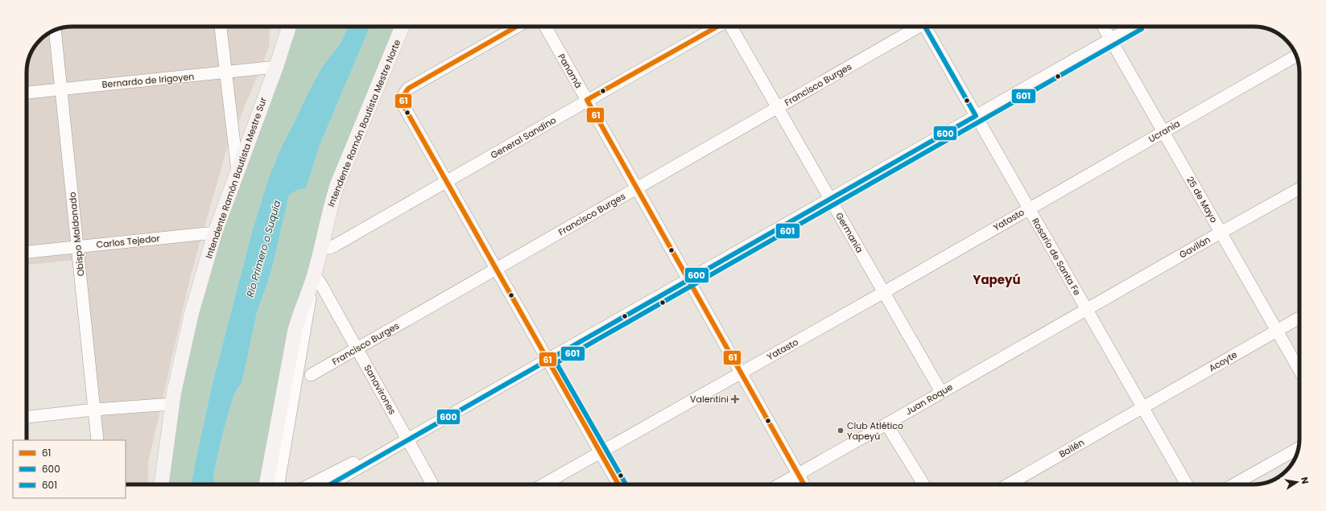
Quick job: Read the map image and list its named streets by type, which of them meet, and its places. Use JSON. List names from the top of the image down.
{
  "streets": {
    "main road": ["Intendente Ramón Bautista Mestre Norte", "Intendente Ramón Bautista Mestre Sur"],
    "street": [
      "Panamá",
      "Bernardo de Irigoyen",
      "Francisco Burges",
      "Ucrania",
      "General Sandino",
      "25 de Mayo",
      "Yatasto",
      "Germania",
      "Obispo Maldonado",
      "Carlos Tejedor",
      "Gavilán",
      "Rosario de Santa Fe",
      "Acoyte",
      "Sanavirones",
      "Juan Roque",
      "Bailén"
    ]
  },
  "crossings": [
    ["Panamá", "Francisco Burges"],
    ["Panamá", "General Sandino"],
    ["Panamá", "Yatasto"],
    ["Panamá", "Juan Roque"],
    ["Bernardo de Irigoyen", "Intendente Ramón Bautista Mestre Sur"],
    ["Bernardo de Irigoyen", "Obispo Maldonado"],
    ["Francisco Burges", "Germania"],
    ["Francisco Burges", "Sanavirones"],
    ["Intendente Ramón Bautista Mestre Norte", "General Sandino"],
    ["Intendente Ramón Bautista Mestre Norte", "Sanavirones"],
    ["Ucrania", "25 de Mayo"],
    ["Ucrania", "Yatasto"],
    ["Ucrania", "Rosario de Santa Fe"],
    ["Intendente Ramón Bautista Mestre Sur", "Carlos Tejedor"],
    ["25 de Mayo", "Gavilán"],
    ["25 de Mayo", "Acoyte"],
    ["Yatasto", "Germania"],
    ["Yatasto", "Rosario de Santa Fe"],
    ["Germania", "Juan Roque"],
    ["Obispo Maldonado", "Carlos Tejedor"],
    ["Gavilán", "Rosario de Santa Fe"],
    ["Gavilán", "Juan Roque"],
    ["Rosario de Santa Fe", "Acoyte"],
    ["Rosario de Santa Fe", "Juan Roque"],
    ["Rosario de Santa Fe", "Bailén"],
    ["Acoyte", "Bailén"]
  ],
  "districts": ["Yapeyú"],
  "water": ["Río Primero o Suquía"],
  "places": {
    "health": ["Valentini"],
    "other": ["Club Atlético Yapeyú"]
  },
  "lines": ["transit line 61", "transit line 600", "transit line 601"],
  "legend": ["61", "600", "601"],
  "north": "right"
}
